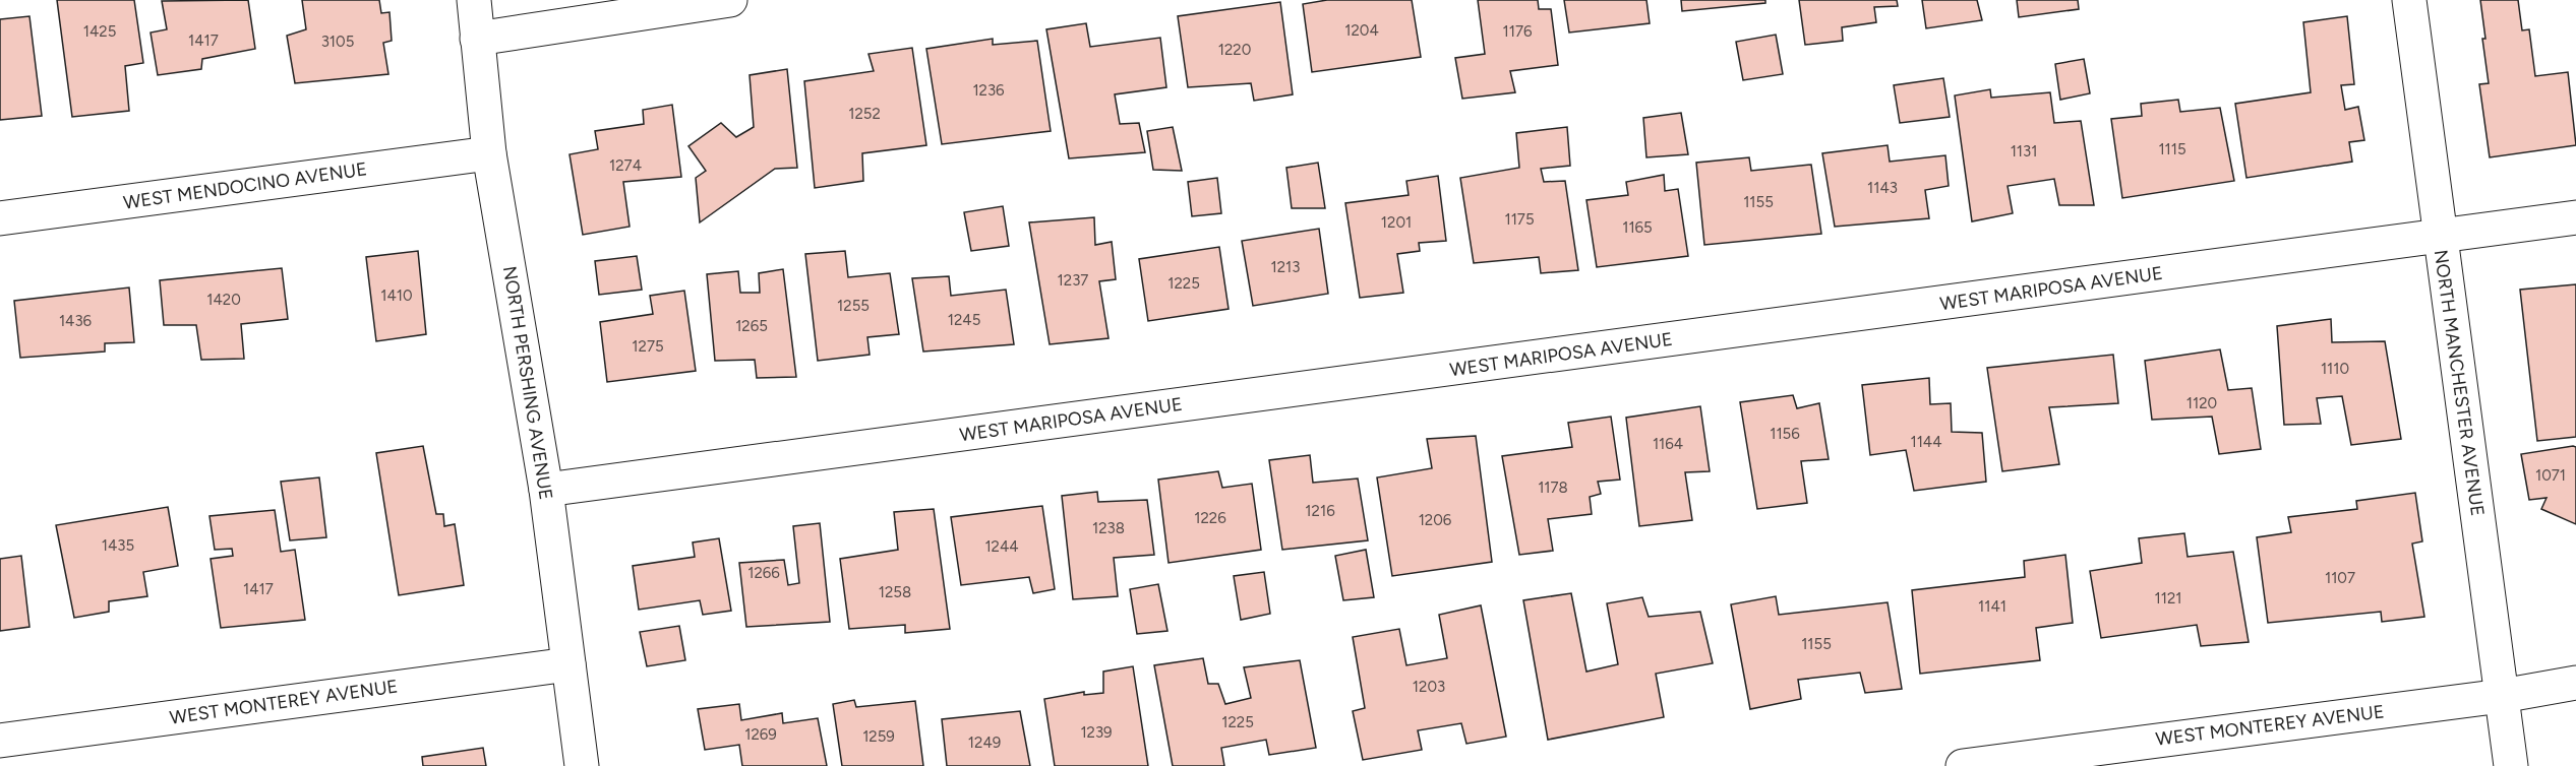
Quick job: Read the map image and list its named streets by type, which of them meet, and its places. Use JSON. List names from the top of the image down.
{
  "streets": {
    "street": [
      "WEST MENDOCINO AVENUE",
      "WEST MARIPOSA AVENUE",
      "NORTH PERSHING AVENUE",
      "NORTH MANCHESTER AVENUE",
      "WEST MONTEREY AVENUE"
    ]
  },
  "crossings": [
    ["WEST MENDOCINO AVENUE", "NORTH PERSHING AVENUE"],
    ["WEST MARIPOSA AVENUE", "NORTH PERSHING AVENUE"],
    ["WEST MARIPOSA AVENUE", "NORTH MANCHESTER AVENUE"],
    ["NORTH PERSHING AVENUE", "WEST MONTEREY AVENUE"],
    ["NORTH MANCHESTER AVENUE", "WEST MONTEREY AVENUE"]
  ],
  "house_numbers": [
    "1204",
    "1425",
    "1176",
    "1417",
    "3105",
    "1220",
    "1236",
    "1252",
    "1115",
    "1131",
    "1274",
    "1143",
    "1155",
    "1175",
    "1201",
    "1165",
    "1213",
    "1237",
    "1225",
    "1410",
    "1420",
    "1255",
    "1245",
    "1436",
    "1265",
    "1275",
    "1110",
    "1120",
    "1156",
    "1144",
    "1164",
    "1071",
    "1178",
    "1216",
    "1226",
    "1206",
    "1238",
    "1435",
    "1244",
    "1266",
    "1107",
    "1417",
    "1258",
    "1121",
    "1141",
    "1155",
    "1203",
    "1225",
    "1239",
    "1269",
    "1259",
    "1249"
  ]
}
